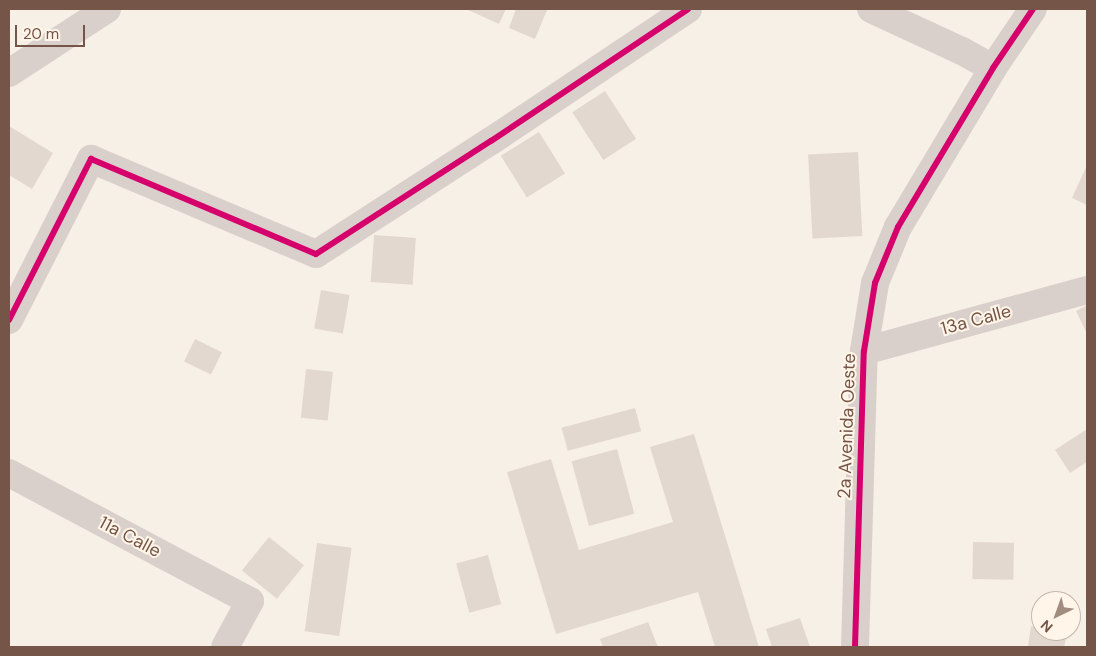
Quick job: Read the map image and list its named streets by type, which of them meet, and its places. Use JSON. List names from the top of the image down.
{
  "streets": {
    "street": ["13a Calle", "2a Avenida Oeste", "11a Calle"]
  },
  "crossings": [
    ["13a Calle", "2a Avenida Oeste"]
  ],
  "scale_bar": "20 m",
  "north": "bottom left"
}
